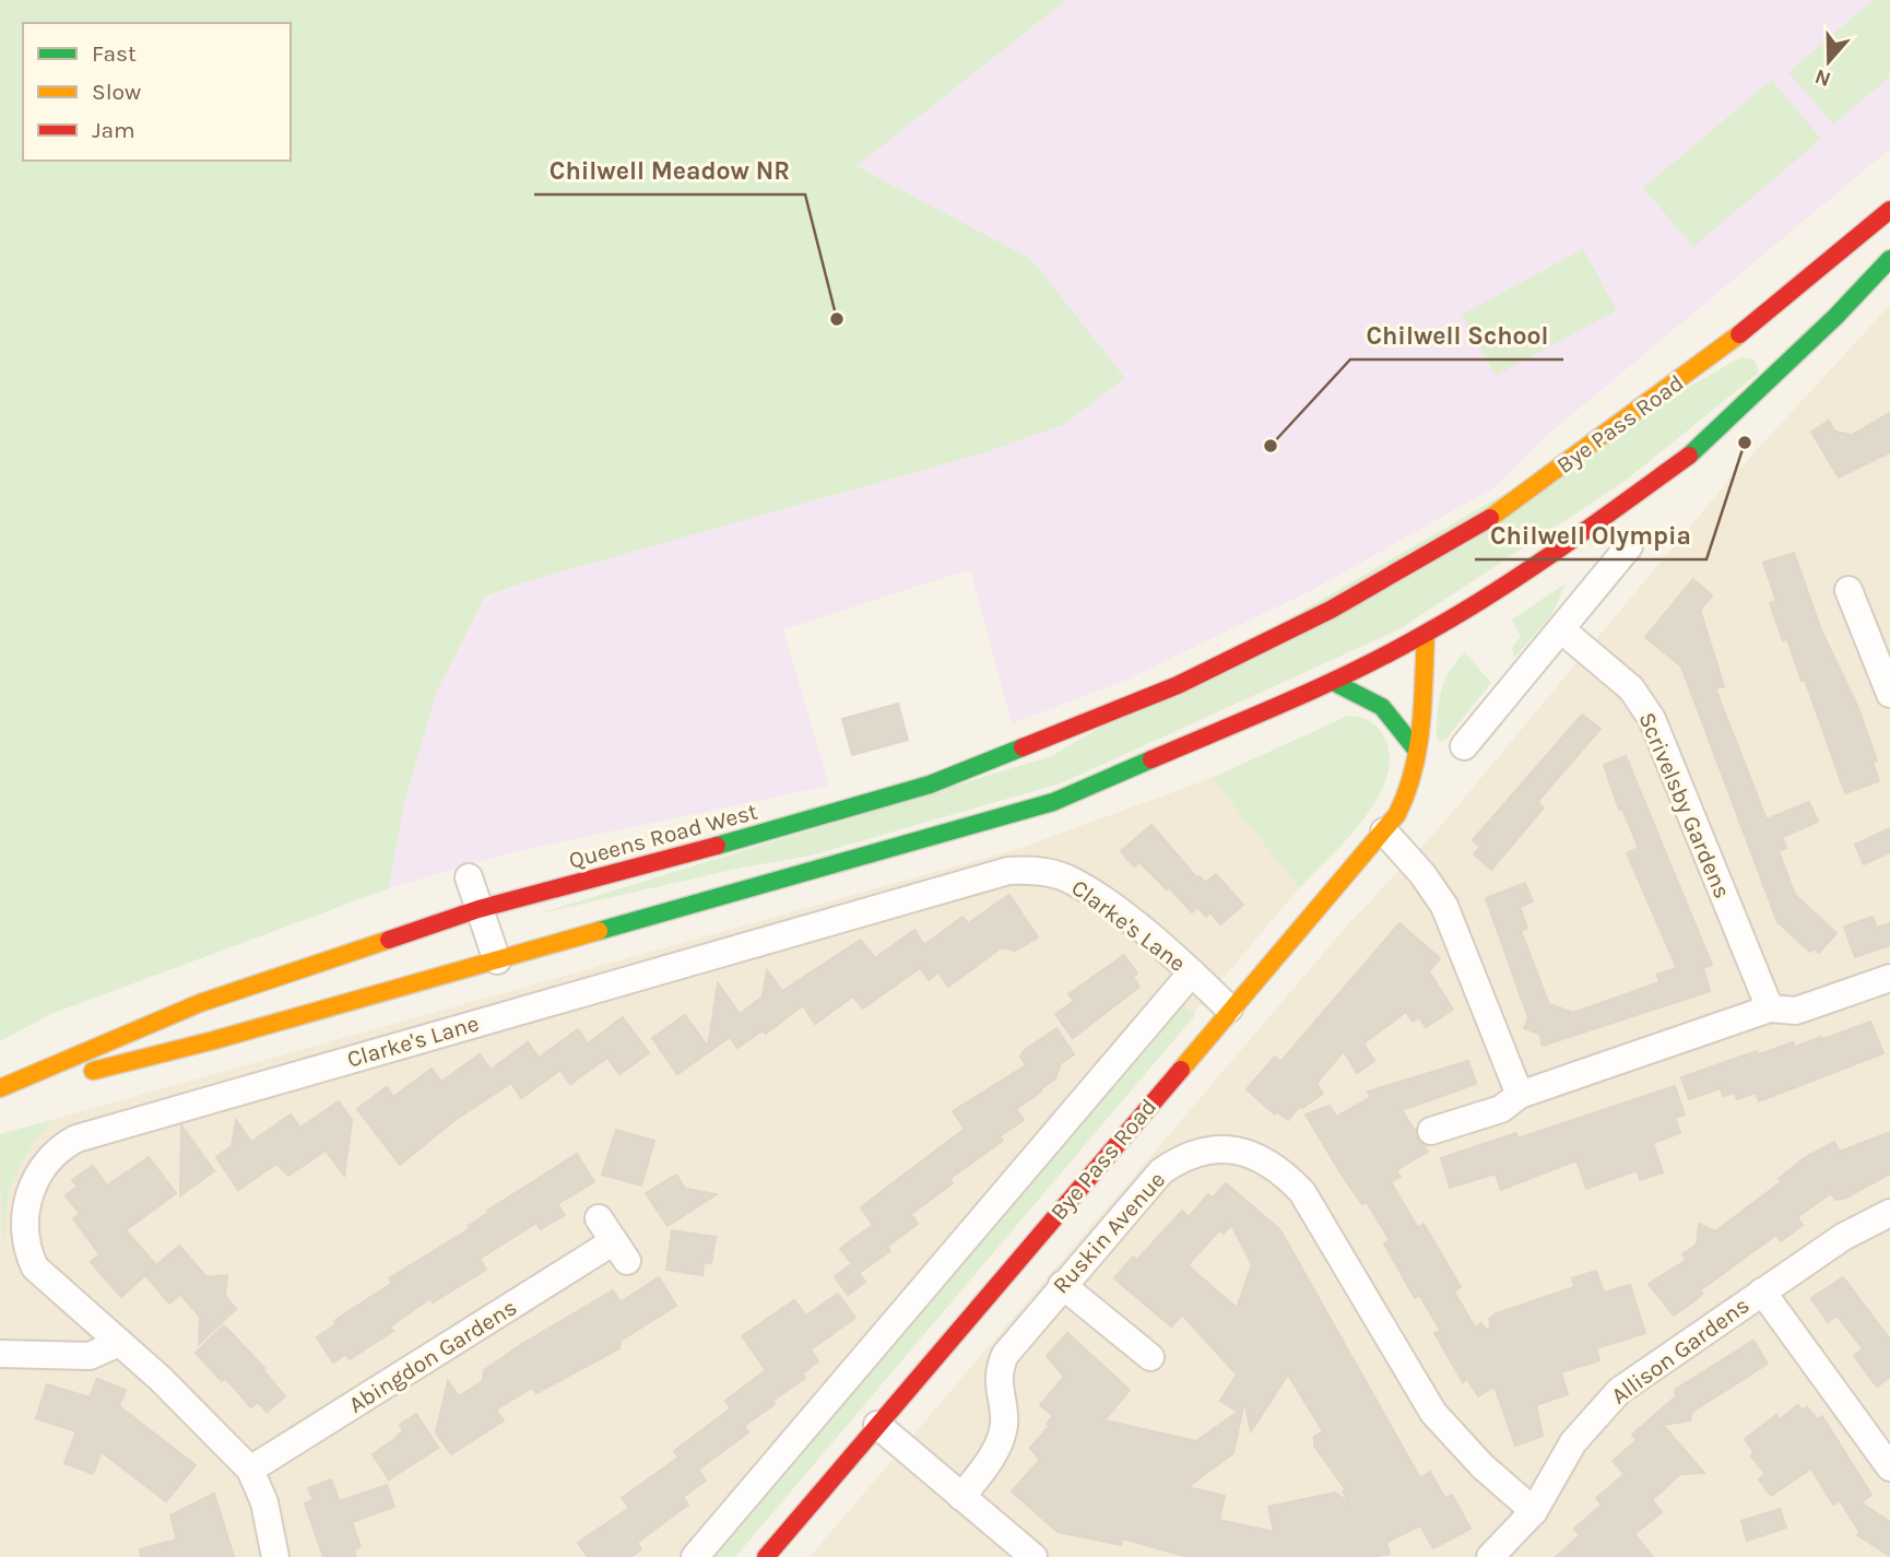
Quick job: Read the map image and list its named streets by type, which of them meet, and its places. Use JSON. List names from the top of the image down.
{
  "streets": {
    "main road": ["Bye Pass Road", "Queens Road West"],
    "street": [
      "Scrivelsby Gardens",
      "Clarke's Lane",
      "Ruskin Avenue",
      "Allison Gardens",
      "Abingdon Gardens"
    ]
  },
  "crossings": [
    ["Bye Pass Road", "Queens Road West"],
    ["Bye Pass Road", "Clarke's Lane"],
    ["Clarke's Lane", "Abingdon Gardens"],
    ["Ruskin Avenue", "Allison Gardens"]
  ],
  "places": ["Chilwell Meadow NR", "Chilwell Olympia", "Chilwell School"],
  "legend": ["Fast", "Slow", "Jam"],
  "north": "bottom"
}
